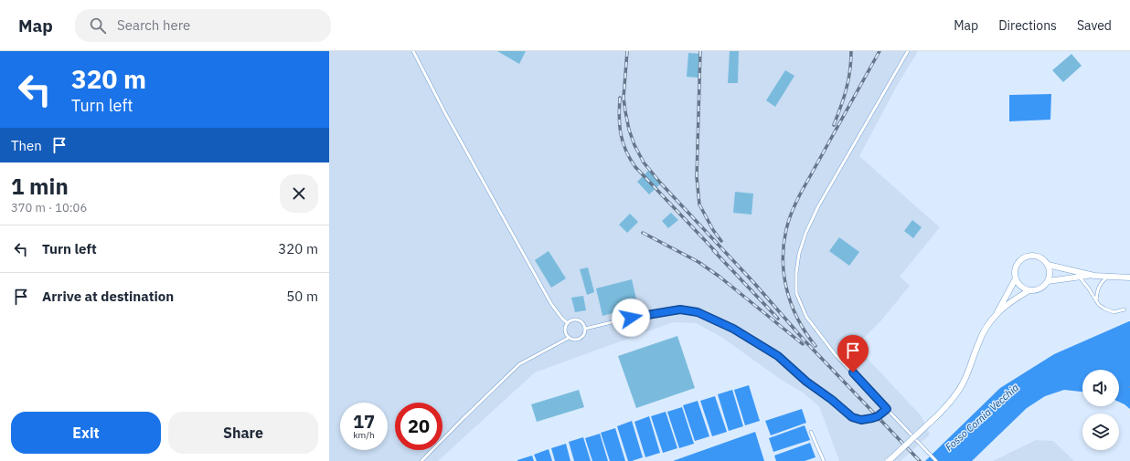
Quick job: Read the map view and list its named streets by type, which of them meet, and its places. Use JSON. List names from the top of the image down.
{
  "water": ["Fosso Cornia Vecchia"],
  "page": {
    "header": "Map",
    "search": "Search here",
    "nav": ["Map", "Directions", "Saved"],
    "turn": ["320 m", "Turn left"],
    "then": "Then",
    "heading": ["1 min", "370 m · 10:06"],
    "list": [
      {
        "name": "Turn left",
        "value": "320 m"
      },
      {
        "name": "Arrive at destination",
        "value": "50 m"
      }
    ],
    "speed": "17 km/h",
    "limit": "20",
    "buttons": ["Exit", "Share"]
  }
}
